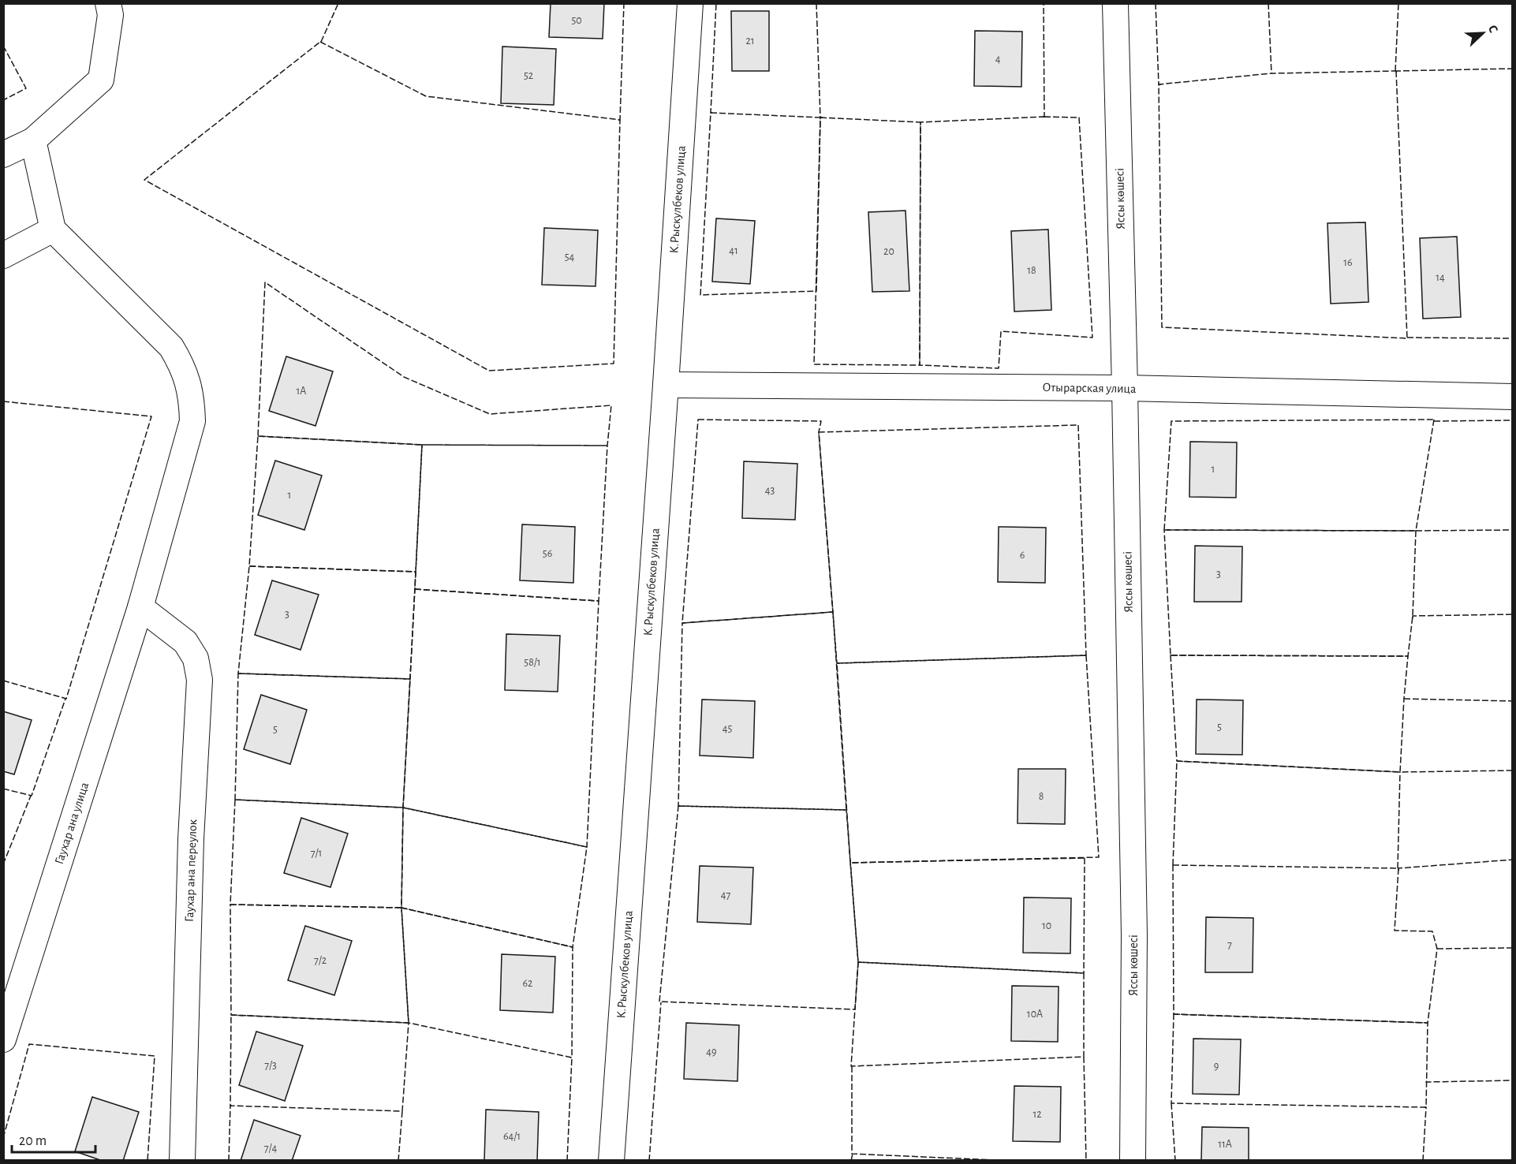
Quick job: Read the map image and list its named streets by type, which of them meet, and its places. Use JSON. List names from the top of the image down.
{
  "streets": {
    "street": [
      "Яссы көшесі",
      "К.Рыскулбеков улица",
      "Отырарская улица",
      "Гаухар ана улица",
      "Гаухар ана переулок"
    ]
  },
  "crossings": [
    ["Яссы көшесі", "Отырарская улица"],
    ["К.Рыскулбеков улица", "Отырарская улица"],
    ["Гаухар ана улица", "Гаухар ана переулок"]
  ],
  "house_numbers": [
    "50",
    "21",
    "4",
    "52",
    "41",
    "20",
    "54",
    "16",
    "18",
    "14",
    "1A",
    "1",
    "43",
    "1",
    "56",
    "6",
    "3",
    "3",
    "58/1",
    "5",
    "45",
    "5",
    "8",
    "7/1",
    "47",
    "10",
    "7",
    "7/2",
    "62",
    "10A",
    "49",
    "7/3",
    "9",
    "12",
    "64/1",
    "11A",
    "7/4"
  ],
  "scale_bar": "20 m",
  "north": "top right"
}
